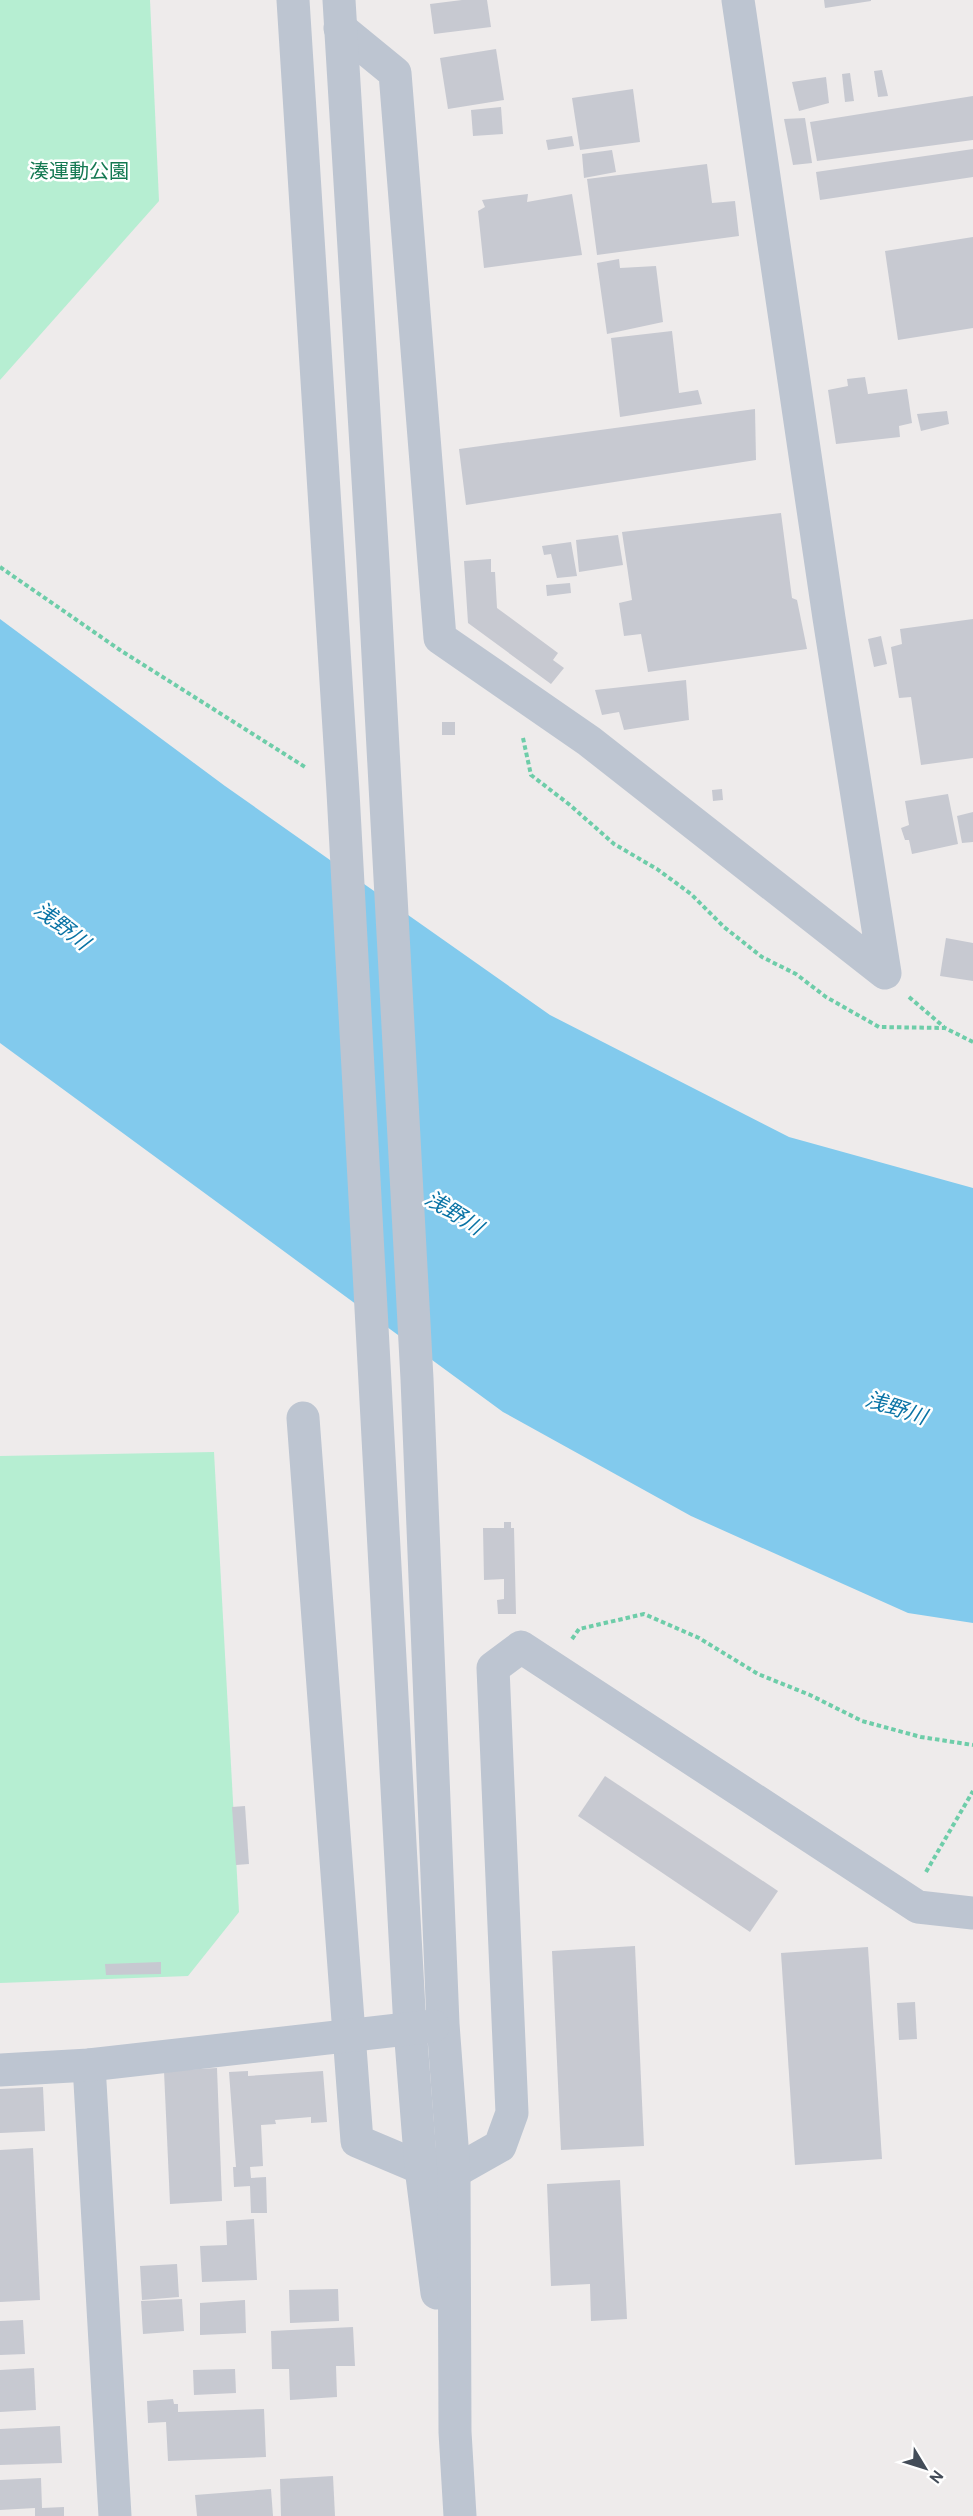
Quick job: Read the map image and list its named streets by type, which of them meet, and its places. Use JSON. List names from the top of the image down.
{
  "water": ["浅野川"],
  "parks": ["湊運動公園"],
  "north": "bottom right"
}
